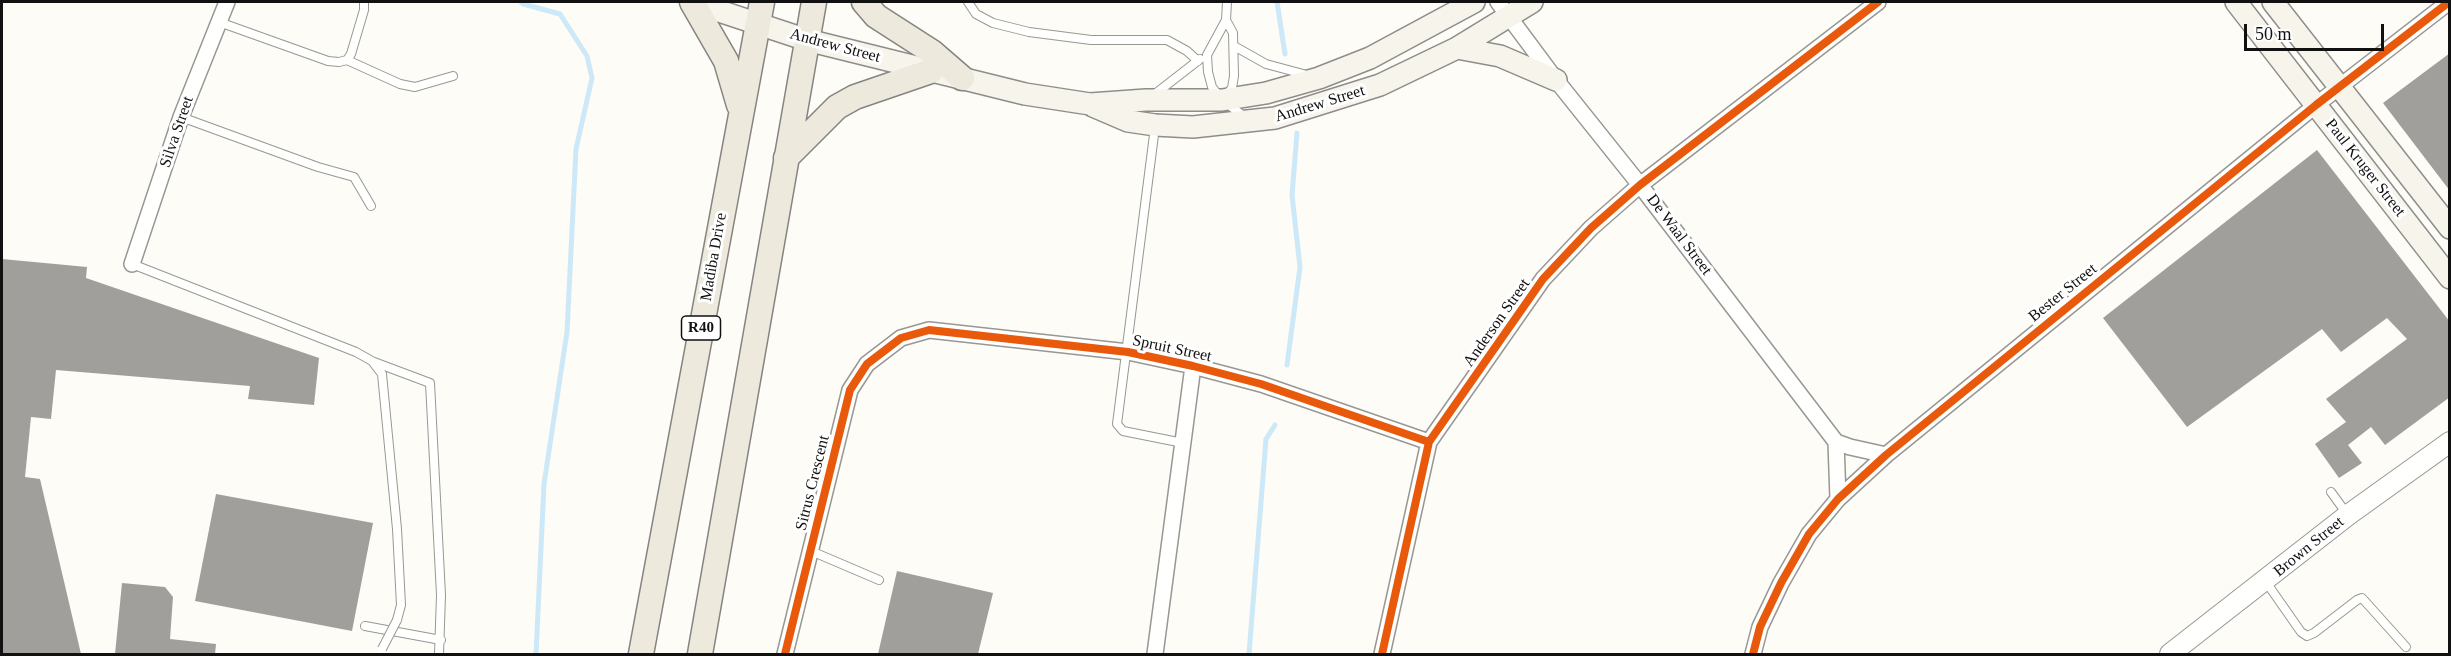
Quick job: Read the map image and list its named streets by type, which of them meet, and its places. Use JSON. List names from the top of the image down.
{
  "streets": {
    "main road": [
      "Andrew Street",
      "Paul Kruger Street",
      "Madiba Drive",
      "R40"
    ],
    "street": [
      "Silva Street",
      "De Waal Street",
      "Bester Street",
      "Anderson Street",
      "Spruit Street",
      "Sitrus Crescent",
      "Brown Street"
    ]
  },
  "crossings": [
    ["Andrew Street", "De Waal Street"],
    ["Andrew Street", "Madiba Drive"],
    ["Paul Kruger Street", "Bester Street"],
    ["De Waal Street", "Anderson Street"],
    ["Anderson Street", "Spruit Street"],
    ["Spruit Street", "Sitrus Crescent"]
  ],
  "scale_bar": "50 m"
}
